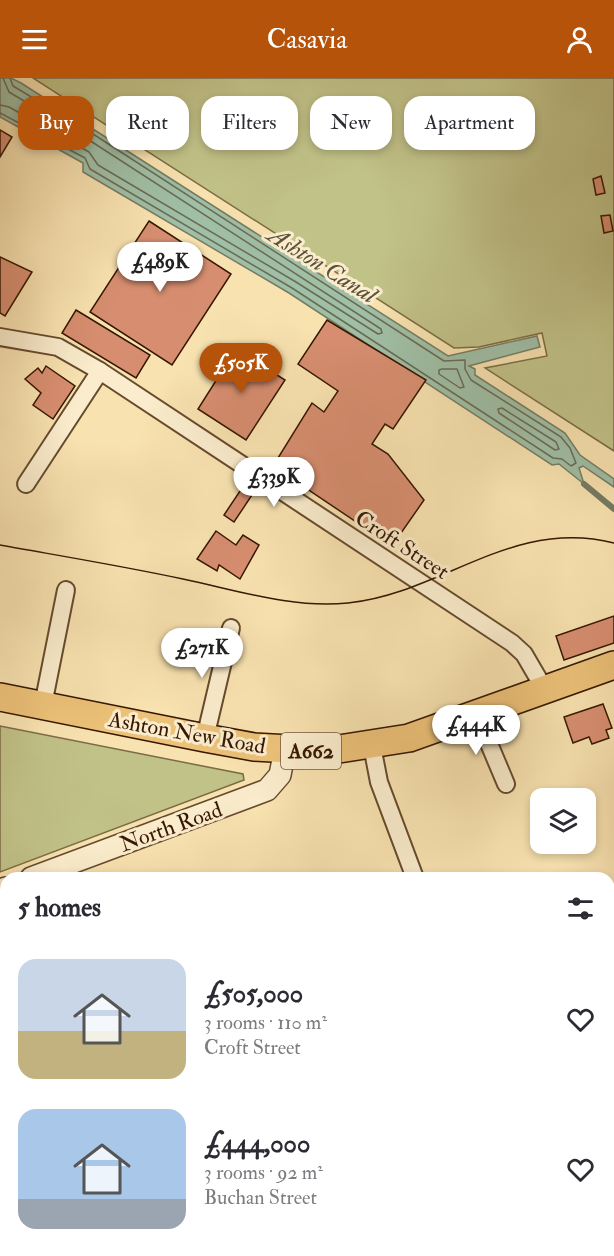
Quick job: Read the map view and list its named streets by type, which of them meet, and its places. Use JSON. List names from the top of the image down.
{
  "streets": {
    "main road": ["Ashton New Road", "A662"],
    "street": ["Croft Street", "North Road"]
  },
  "crossings": [
    ["Croft Street", "Ashton New Road"],
    ["Ashton New Road", "North Road"]
  ],
  "water": ["Ashton Canal"],
  "page": {
    "header": "Casavia",
    "chip": [
      "Buy",
      "Rent",
      "Filters",
      "New",
      "Apartment"
    ],
    "price": [
      "£489K",
      "£505K",
      "£339K",
      "£271K",
      "£444K"
    ],
    "heading": "5 homes",
    "list": [
      {
        "name": "£505,000",
        "note": "3 rooms · 110 m² · Croft Street"
      },
      {
        "name": "£444,000",
        "note": "3 rooms · 92 m² · Buchan Street"
      }
    ]
  }
}
